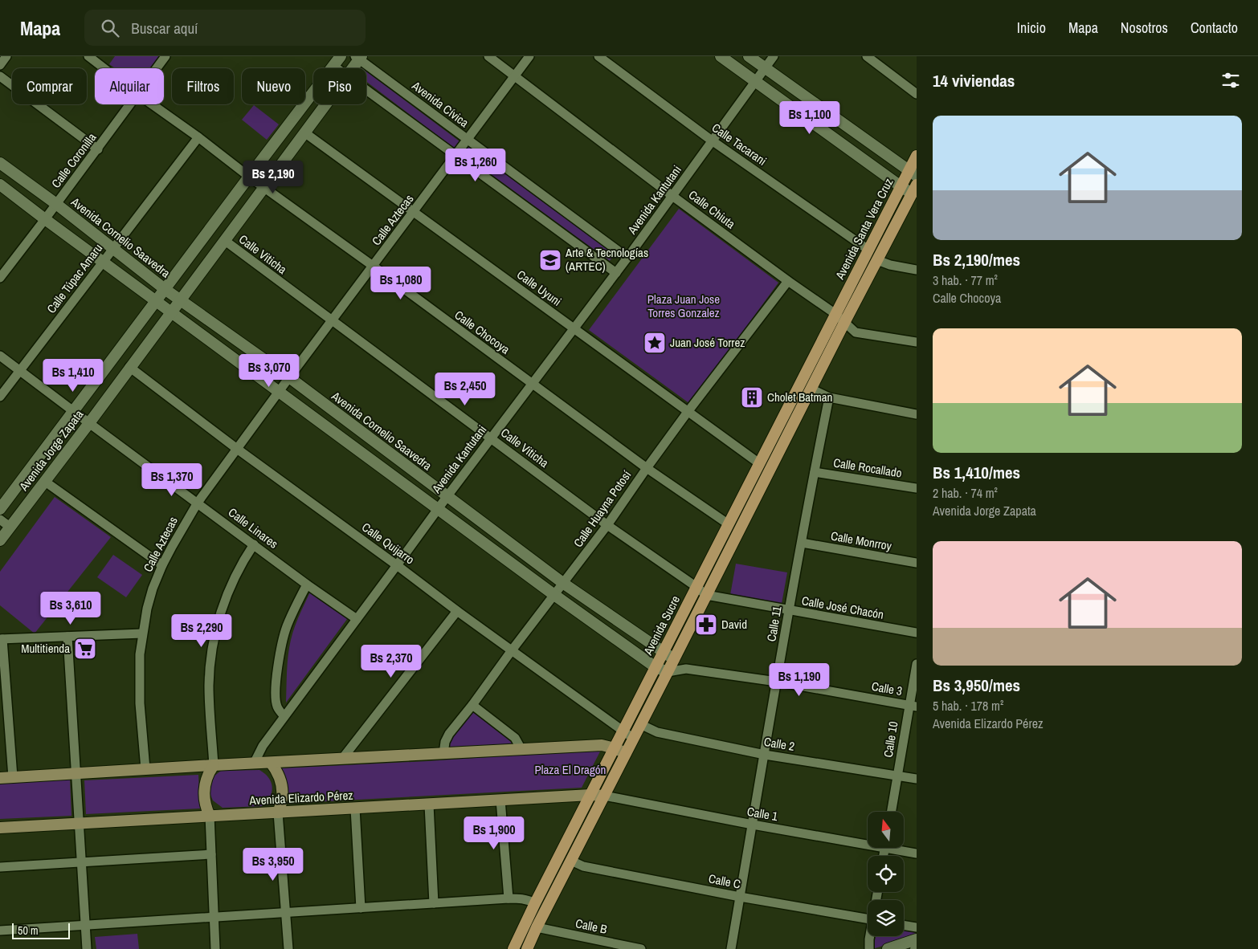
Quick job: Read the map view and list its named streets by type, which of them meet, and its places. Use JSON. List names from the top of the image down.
{
  "streets": {
    "main road": ["Avenida Santa Vera Cruz", "Avenida Sucre", "Avenida Elizardo Pérez"],
    "street": [
      "Avenida Cívica",
      "Calle Tacarani",
      "Calle Coronilla",
      "Avenida Kantutani",
      "Calle Chiuta",
      "Calle Aztecas",
      "Avenida Cornelio Saavedra",
      "Calle Viticha",
      "Calle Túpac Amaru",
      "Calle Uyuni",
      "Calle Chocoya",
      "Avenida Jorge Zapata",
      "Calle Rocallado",
      "Calle Huayna Potosí",
      "Calle Linares",
      "Calle Monrroy",
      "Calle Quijarro",
      "Calle José Chacón",
      "Calle 11",
      "Calle 3",
      "Calle 10",
      "Calle 2",
      "Calle 1",
      "Calle C",
      "Calle B"
    ]
  },
  "crossings": [
    ["Avenida Cívica", "Avenida Kantutani"],
    ["Avenida Cívica", "Calle Aztecas"],
    ["Avenida Cívica", "Avenida Jorge Zapata"],
    ["Calle Tacarani", "Avenida Kantutani"],
    ["Calle Tacarani", "Avenida Santa Vera Cruz"],
    ["Calle Coronilla", "Avenida Cornelio Saavedra"],
    ["Avenida Kantutani", "Calle Chiuta"],
    ["Avenida Kantutani", "Avenida Cornelio Saavedra"],
    ["Avenida Kantutani", "Calle Viticha"],
    ["Avenida Kantutani", "Calle Uyuni"],
    ["Avenida Kantutani", "Calle Chocoya"],
    ["Avenida Kantutani", "Calle Linares"],
    ["Avenida Kantutani", "Calle Quijarro"],
    ["Calle Chiuta", "Calle Aztecas"],
    ["Calle Chiuta", "Avenida Santa Vera Cruz"],
    ["Calle Chiuta", "Calle Huayna Potosí"],
    ["Calle Chiuta", "Avenida Sucre"],
    ["Calle Aztecas", "Avenida Cornelio Saavedra"],
    ["Calle Aztecas", "Calle Viticha"],
    ["Calle Aztecas", "Calle Uyuni"],
    ["Calle Aztecas", "Calle Chocoya"],
    ["Calle Aztecas", "Calle Linares"],
    ["Calle Aztecas", "Calle Quijarro"],
    ["Avenida Santa Vera Cruz", "Avenida Sucre"],
    ["Avenida Cornelio Saavedra", "Calle Túpac Amaru"],
    ["Avenida Cornelio Saavedra", "Avenida Jorge Zapata"],
    ["Avenida Cornelio Saavedra", "Calle Huayna Potosí"],
    ["Avenida Cornelio Saavedra", "Avenida Sucre"],
    ["Calle Viticha", "Avenida Jorge Zapata"],
    ["Calle Viticha", "Calle Huayna Potosí"],
    ["Calle Viticha", "Avenida Sucre"],
    ["Calle Túpac Amaru", "Calle Chocoya"],
    ["Calle Túpac Amaru", "Calle Linares"],
    ["Calle Uyuni", "Avenida Jorge Zapata"],
    ["Calle Uyuni", "Calle Huayna Potosí"],
    ["Calle Uyuni", "Avenida Sucre"],
    ["Calle Chocoya", "Avenida Jorge Zapata"],
    ["Calle Chocoya", "Calle Huayna Potosí"],
    ["Calle Chocoya", "Avenida Sucre"],
    ["Avenida Jorge Zapata", "Calle Linares"],
    ["Avenida Jorge Zapata", "Calle Quijarro"],
    ["Calle Rocallado", "Calle 11"],
    ["Calle Huayna Potosí", "Calle Quijarro"],
    ["Calle Monrroy", "Calle 11"],
    ["Calle Quijarro", "Avenida Sucre"],
    ["Calle José Chacón", "Calle 11"],
    ["Calle 11", "Calle 3"],
    ["Calle 11", "Calle 2"],
    ["Calle 11", "Calle 1"],
    ["Calle 11", "Calle C"],
    ["Avenida Sucre", "Avenida Elizardo Pérez"],
    ["Calle 3", "Calle 10"],
    ["Calle 10", "Calle 2"],
    ["Avenida Elizardo Pérez", "Calle 1"]
  ],
  "parks": ["Plaza Juan Jose Torres Gonzalez", "Plaza El Dragón"],
  "places": {
    "school or university": ["Arte & Tecnologías (ARTEC)"],
    "place": ["Juan José Torrez"],
    "building": ["Cholet Batman"],
    "pharmacy": ["David"],
    "supermarket": ["Multitienda"]
  },
  "scale_bar": "50 m",
  "north": "top",
  "page": {
    "header": "Mapa",
    "search": "Buscar aquí",
    "nav": [
      "Inicio",
      "Mapa",
      "Nosotros",
      "Contacto"
    ],
    "heading": "14 viviendas",
    "chip": [
      "Comprar",
      "Alquilar",
      "Filtros",
      "Nuevo",
      "Piso"
    ],
    "price": [
      "Bs 1,100",
      "Bs 1,260",
      "Bs 2,190",
      "Bs 1,080",
      "Bs 3,070",
      "Bs 1,410",
      "Bs 2,450",
      "Bs 1,370",
      "Bs 3,610",
      "Bs 2,290",
      "Bs 2,370",
      "Bs 1,190",
      "Bs 1,900",
      "Bs 3,950"
    ],
    "list": [
      {
        "name": "Bs 2,190/mes",
        "note": "3 hab. · 77 m² · Calle Chocoya"
      },
      {
        "name": "Bs 1,410/mes",
        "note": "2 hab. · 74 m² · Avenida Jorge Zapata"
      },
      {
        "name": "Bs 3,950/mes",
        "note": "5 hab. · 178 m² · Avenida Elizardo Pérez"
      }
    ],
    "scale": "50 m"
  }
}
